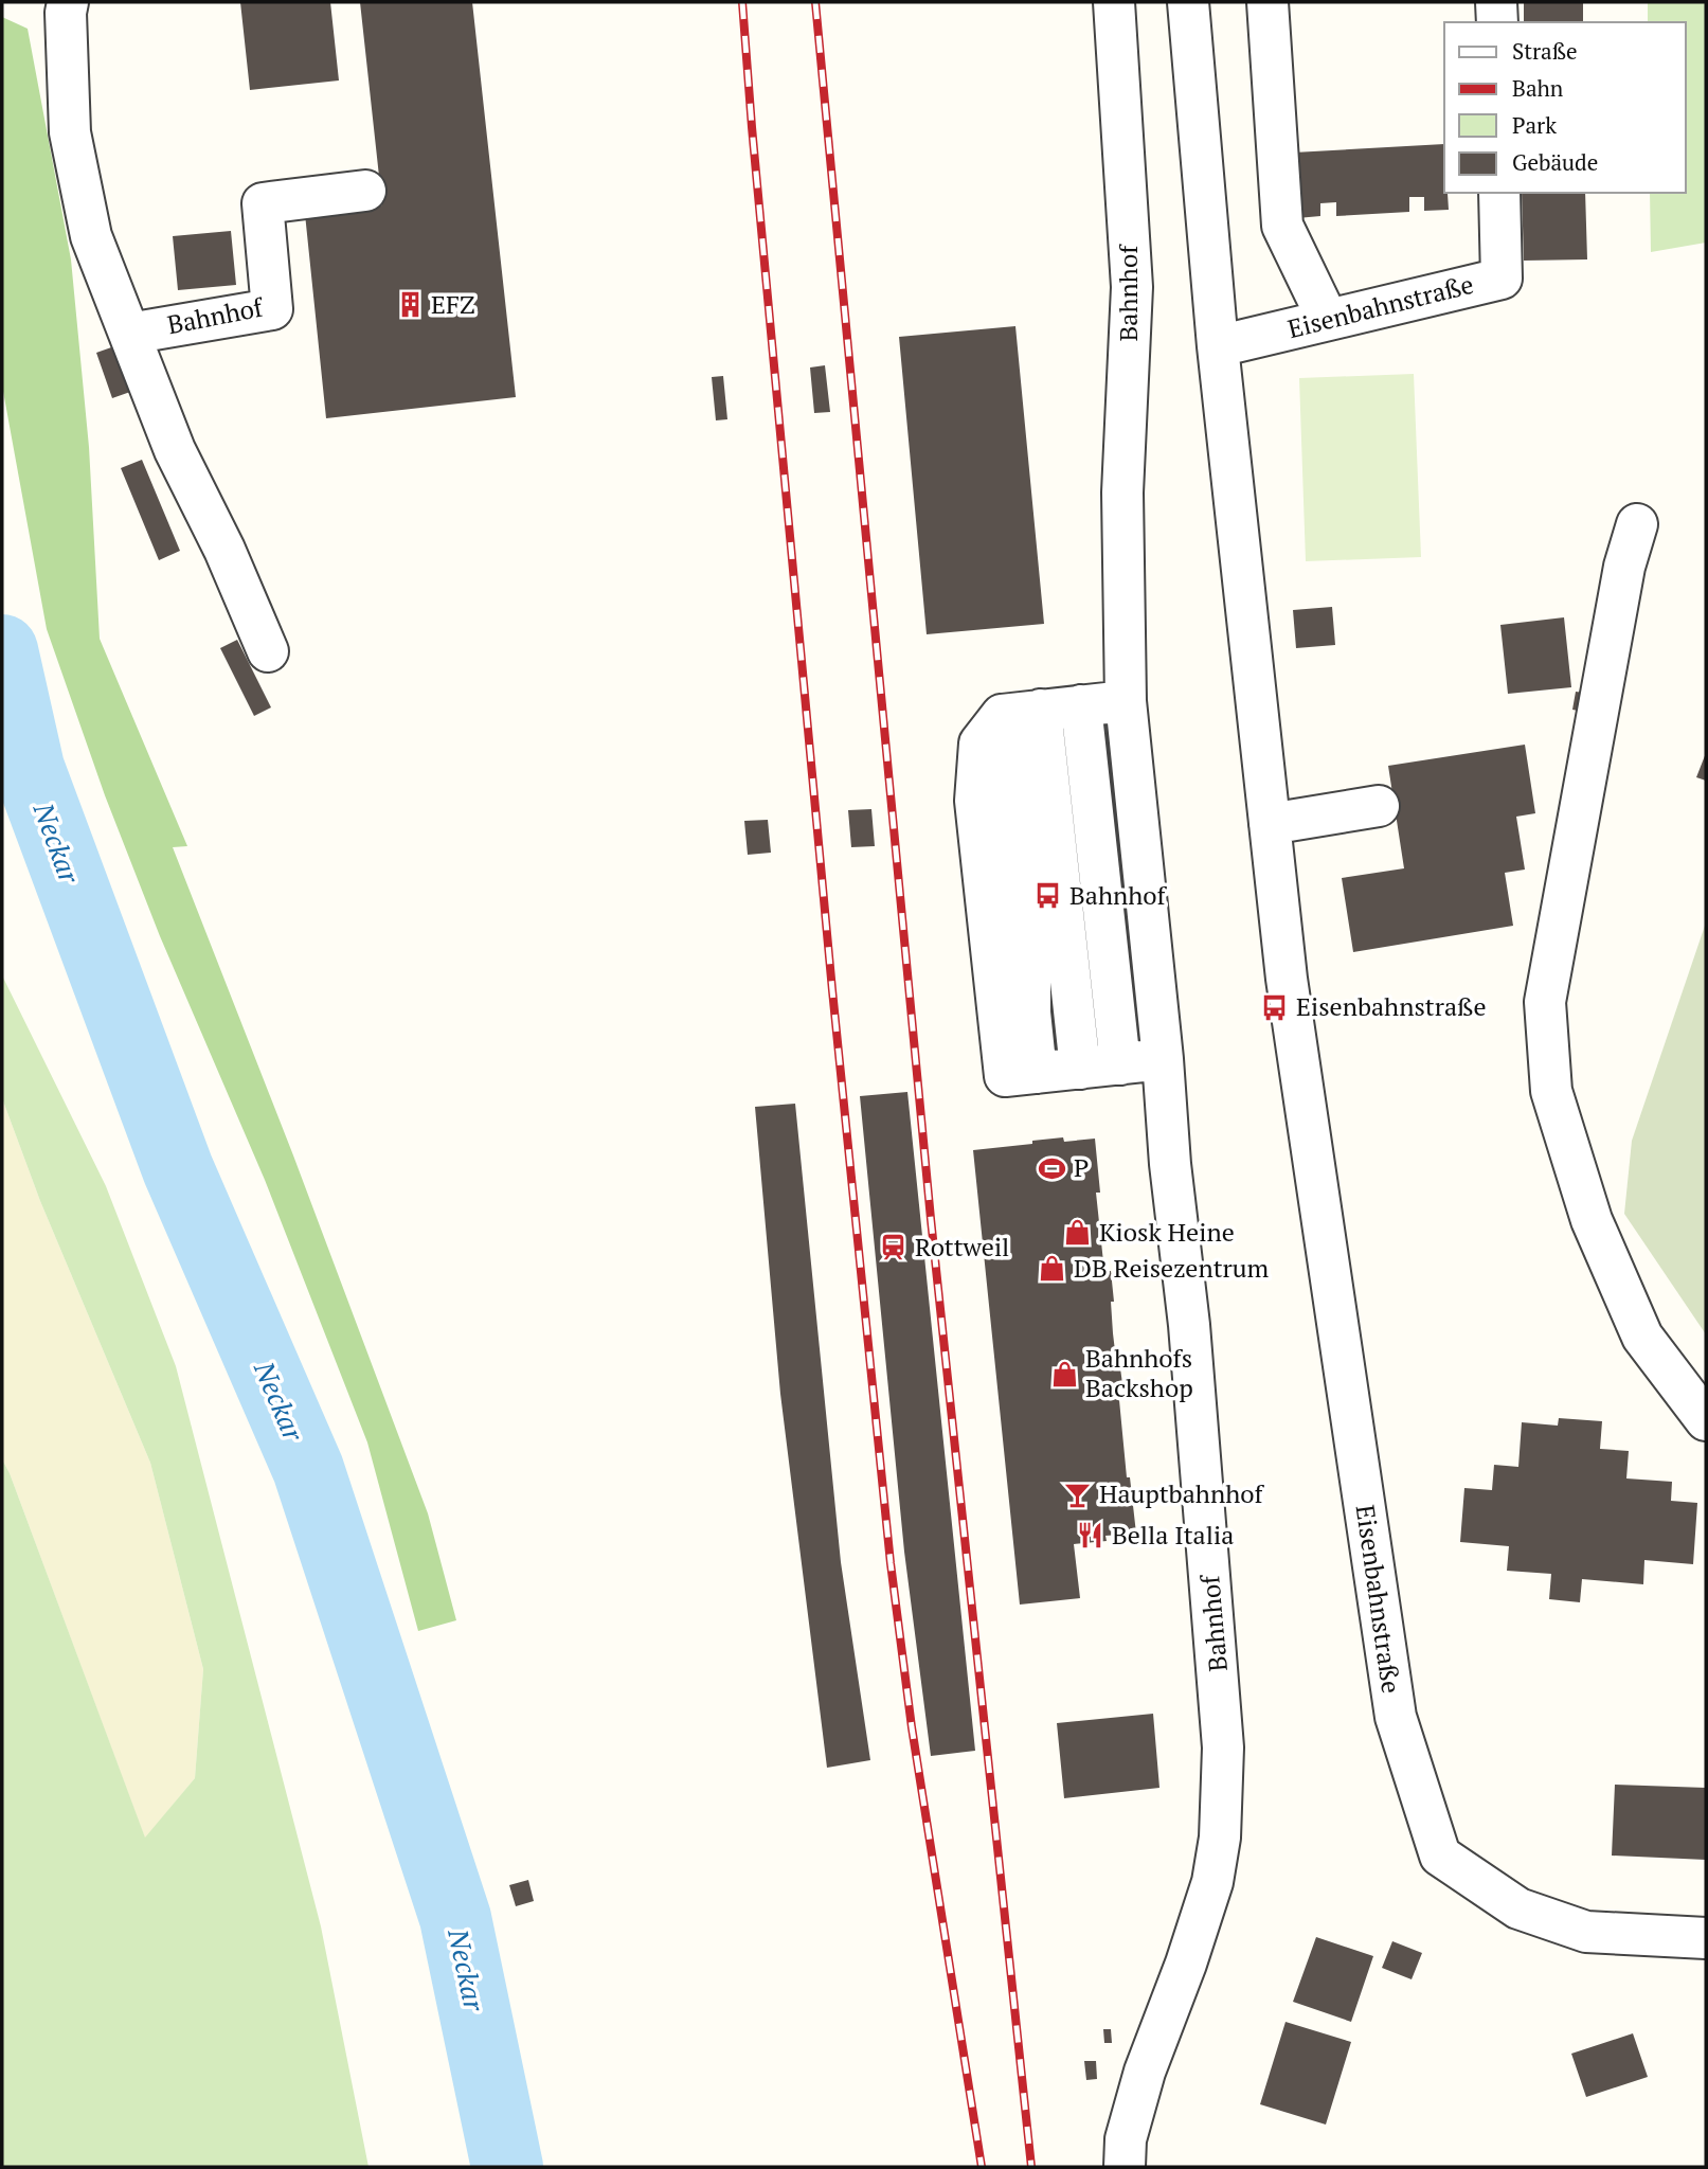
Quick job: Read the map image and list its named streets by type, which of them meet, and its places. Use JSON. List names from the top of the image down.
{
  "streets": {
    "street": ["Bahnhof", "Eisenbahnstraße"]
  },
  "water": ["Neckar"],
  "places": {
    "building": ["EFZ"],
    "bus stop": ["Bahnhof", "Eisenbahnstraße"],
    "sports": ["P"],
    "shop": ["Kiosk Heine", "DB Reisezentrum", "Bahnhofs Backshop"],
    "station": ["Rottweil"],
    "bar": ["Hauptbahnhof"],
    "restaurant": ["Bella Italia"]
  },
  "legend": [
    "Straße",
    "Bahn",
    "Park",
    "Gebäude"
  ]
}
